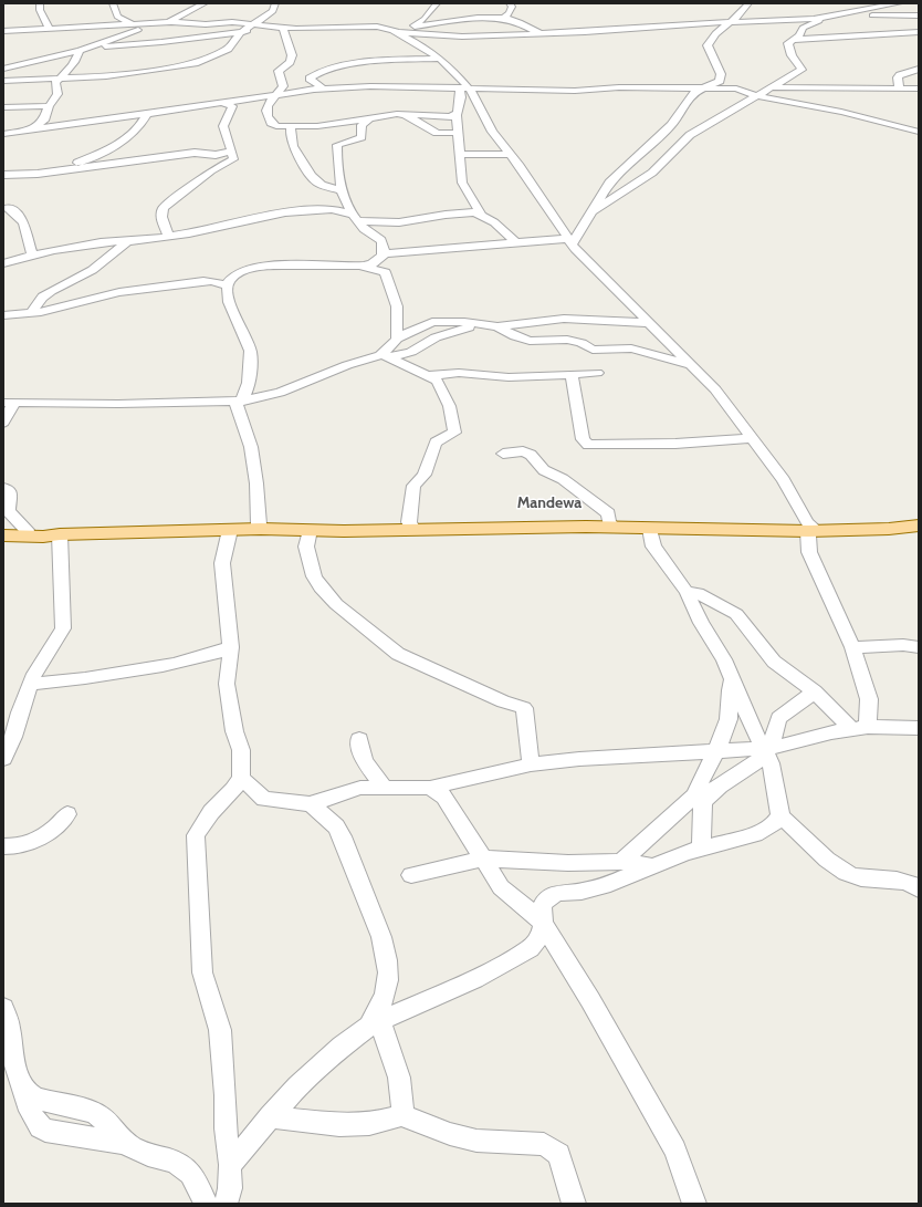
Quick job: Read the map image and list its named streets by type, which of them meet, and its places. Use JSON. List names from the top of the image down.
{
  "districts": ["Mandewa"]
}
